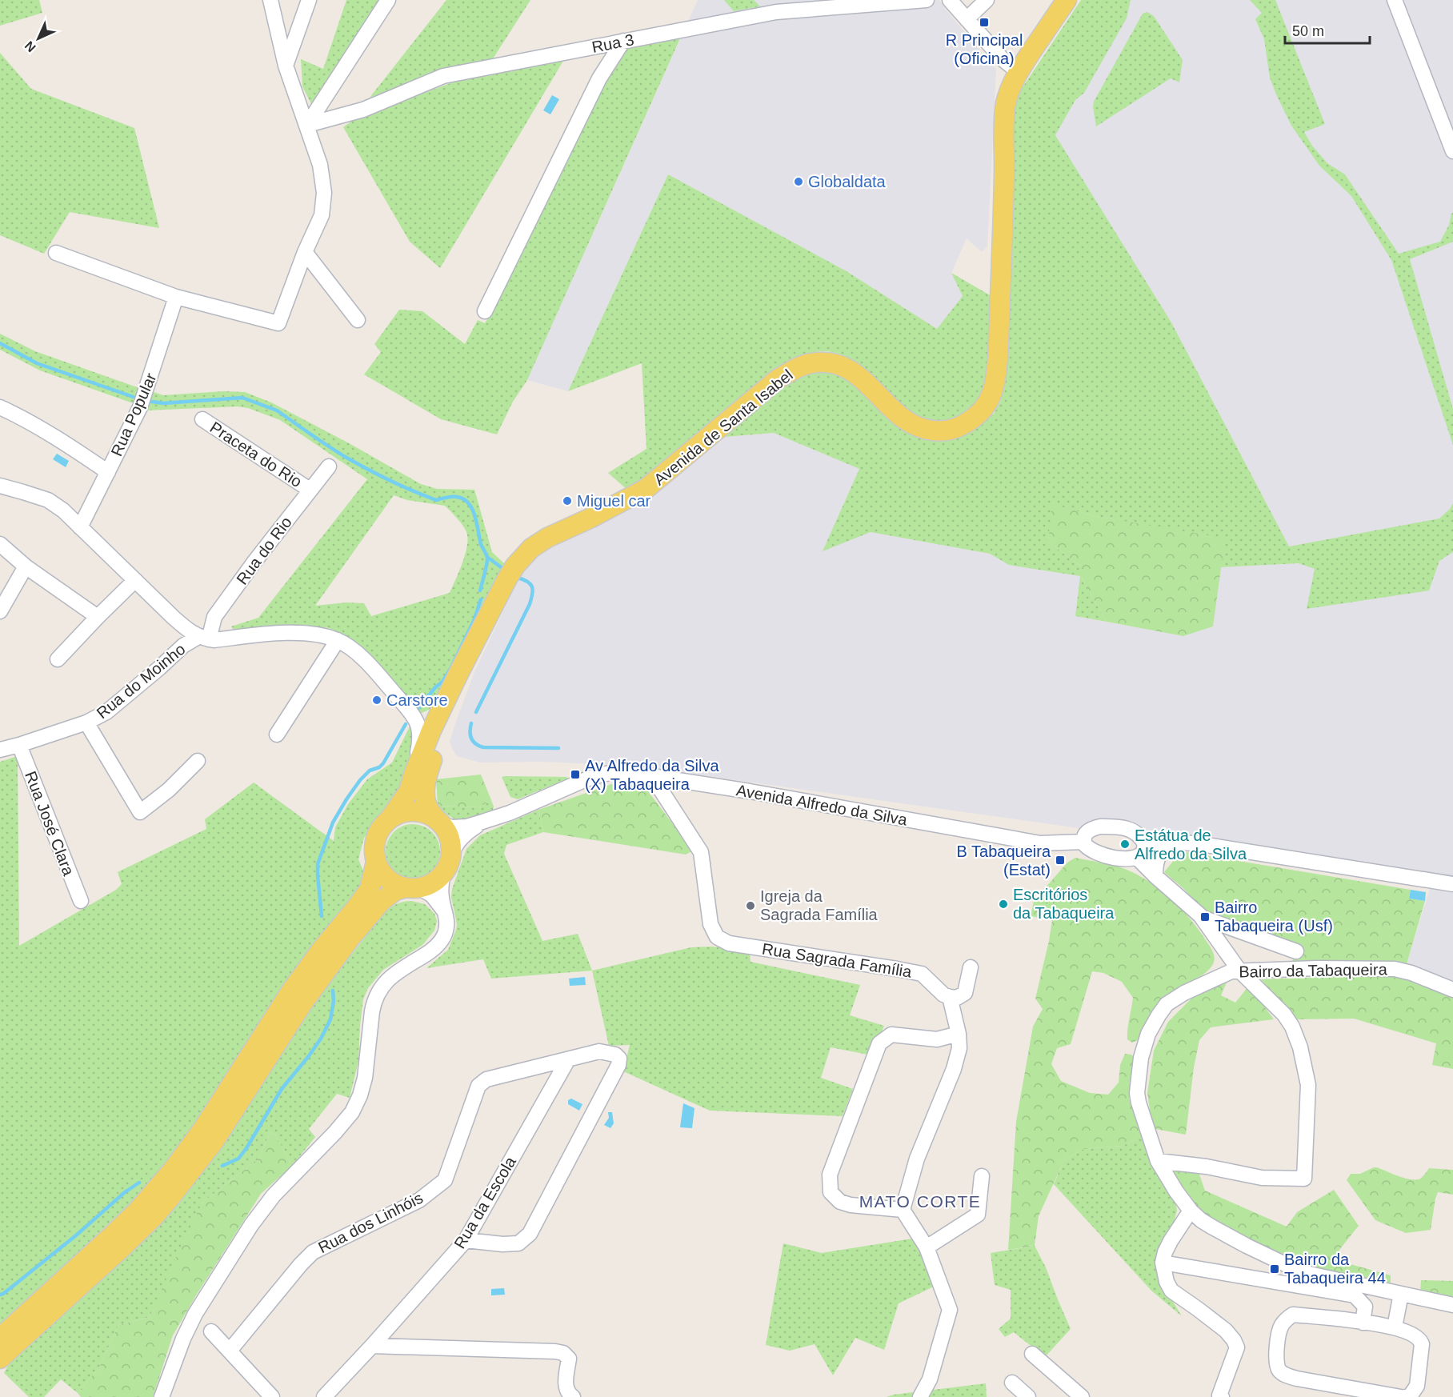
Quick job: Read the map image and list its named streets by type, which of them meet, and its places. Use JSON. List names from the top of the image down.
{
  "streets": {
    "main road": ["Avenida de Santa Isabel"],
    "street": [
      "Rua 3",
      "Rua Popular",
      "Praceta do Rio",
      "Rua do Rio",
      "Rua do Moinho",
      "Avenida Alfredo da Silva",
      "Rua José Clara",
      "Rua Sagrada Família",
      "Bairro da Tabaqueira",
      "Rua da Escola",
      "Rua dos Linhóis"
    ]
  },
  "crossings": [
    ["Avenida de Santa Isabel", "Avenida Alfredo da Silva"],
    ["Praceta do Rio", "Rua do Rio"],
    ["Rua do Rio", "Rua do Moinho"],
    ["Rua do Moinho", "Rua José Clara"],
    ["Avenida Alfredo da Silva", "Rua Sagrada Família"],
    ["Rua da Escola", "Rua dos Linhóis"]
  ],
  "districts": ["MATO CORTE"],
  "places": {
    "transit": [
      "R Principal (Oficina)",
      "Av Alfredo da Silva (X) Tabaqueira",
      "B Tabaqueira (Estat)",
      "Bairro Tabaqueira (Usf)",
      "Bairro da Tabaqueira 44"
    ],
    "other": [
      "Globaldata",
      "Miguel car",
      "Carstore",
      "Estátua de Alfredo da Silva",
      "Escritórios da Tabaqueira",
      "Igreja da Sagrada Família"
    ]
  },
  "scale_bar": "50 m",
  "north": "bottom left"
}
